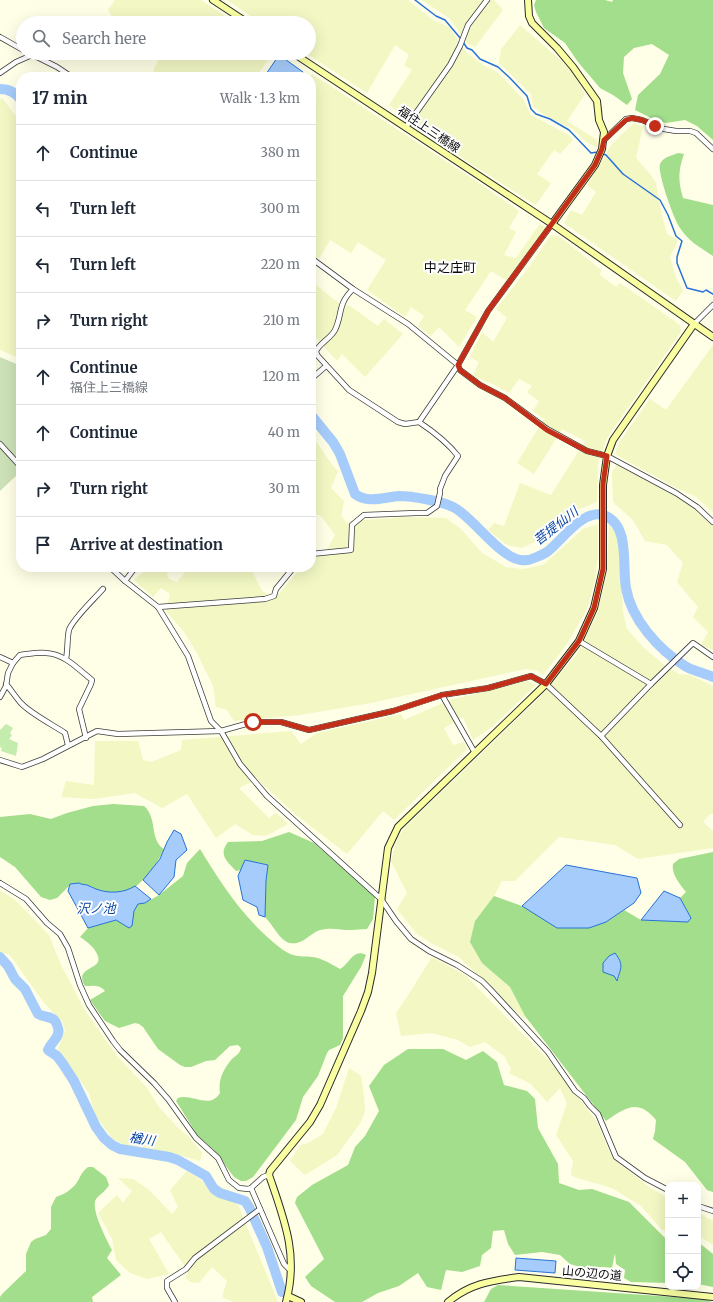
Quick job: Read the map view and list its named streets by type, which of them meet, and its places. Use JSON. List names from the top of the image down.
{
  "streets": {
    "street": ["福住上三橋線", "山の辺の道"]
  },
  "districts": ["中之庄町"],
  "water": ["菩提仙川", "沢ノ池", "楢川"],
  "page": {
    "search": "Search here",
    "heading": ["17 min", "Walk · 1.3 km"],
    "list": [
      ["Continue", "380 m"],
      ["Turn left", "300 m"],
      ["Turn left", "220 m"],
      ["Turn right", "210 m"],
      ["Continue", "福住上三橋線", "120 m"],
      ["Continue", "40 m"],
      ["Turn right", "30 m"],
      "Arrive at destination"
    ],
    "map_buttons": ["+", "−"]
  }
}
